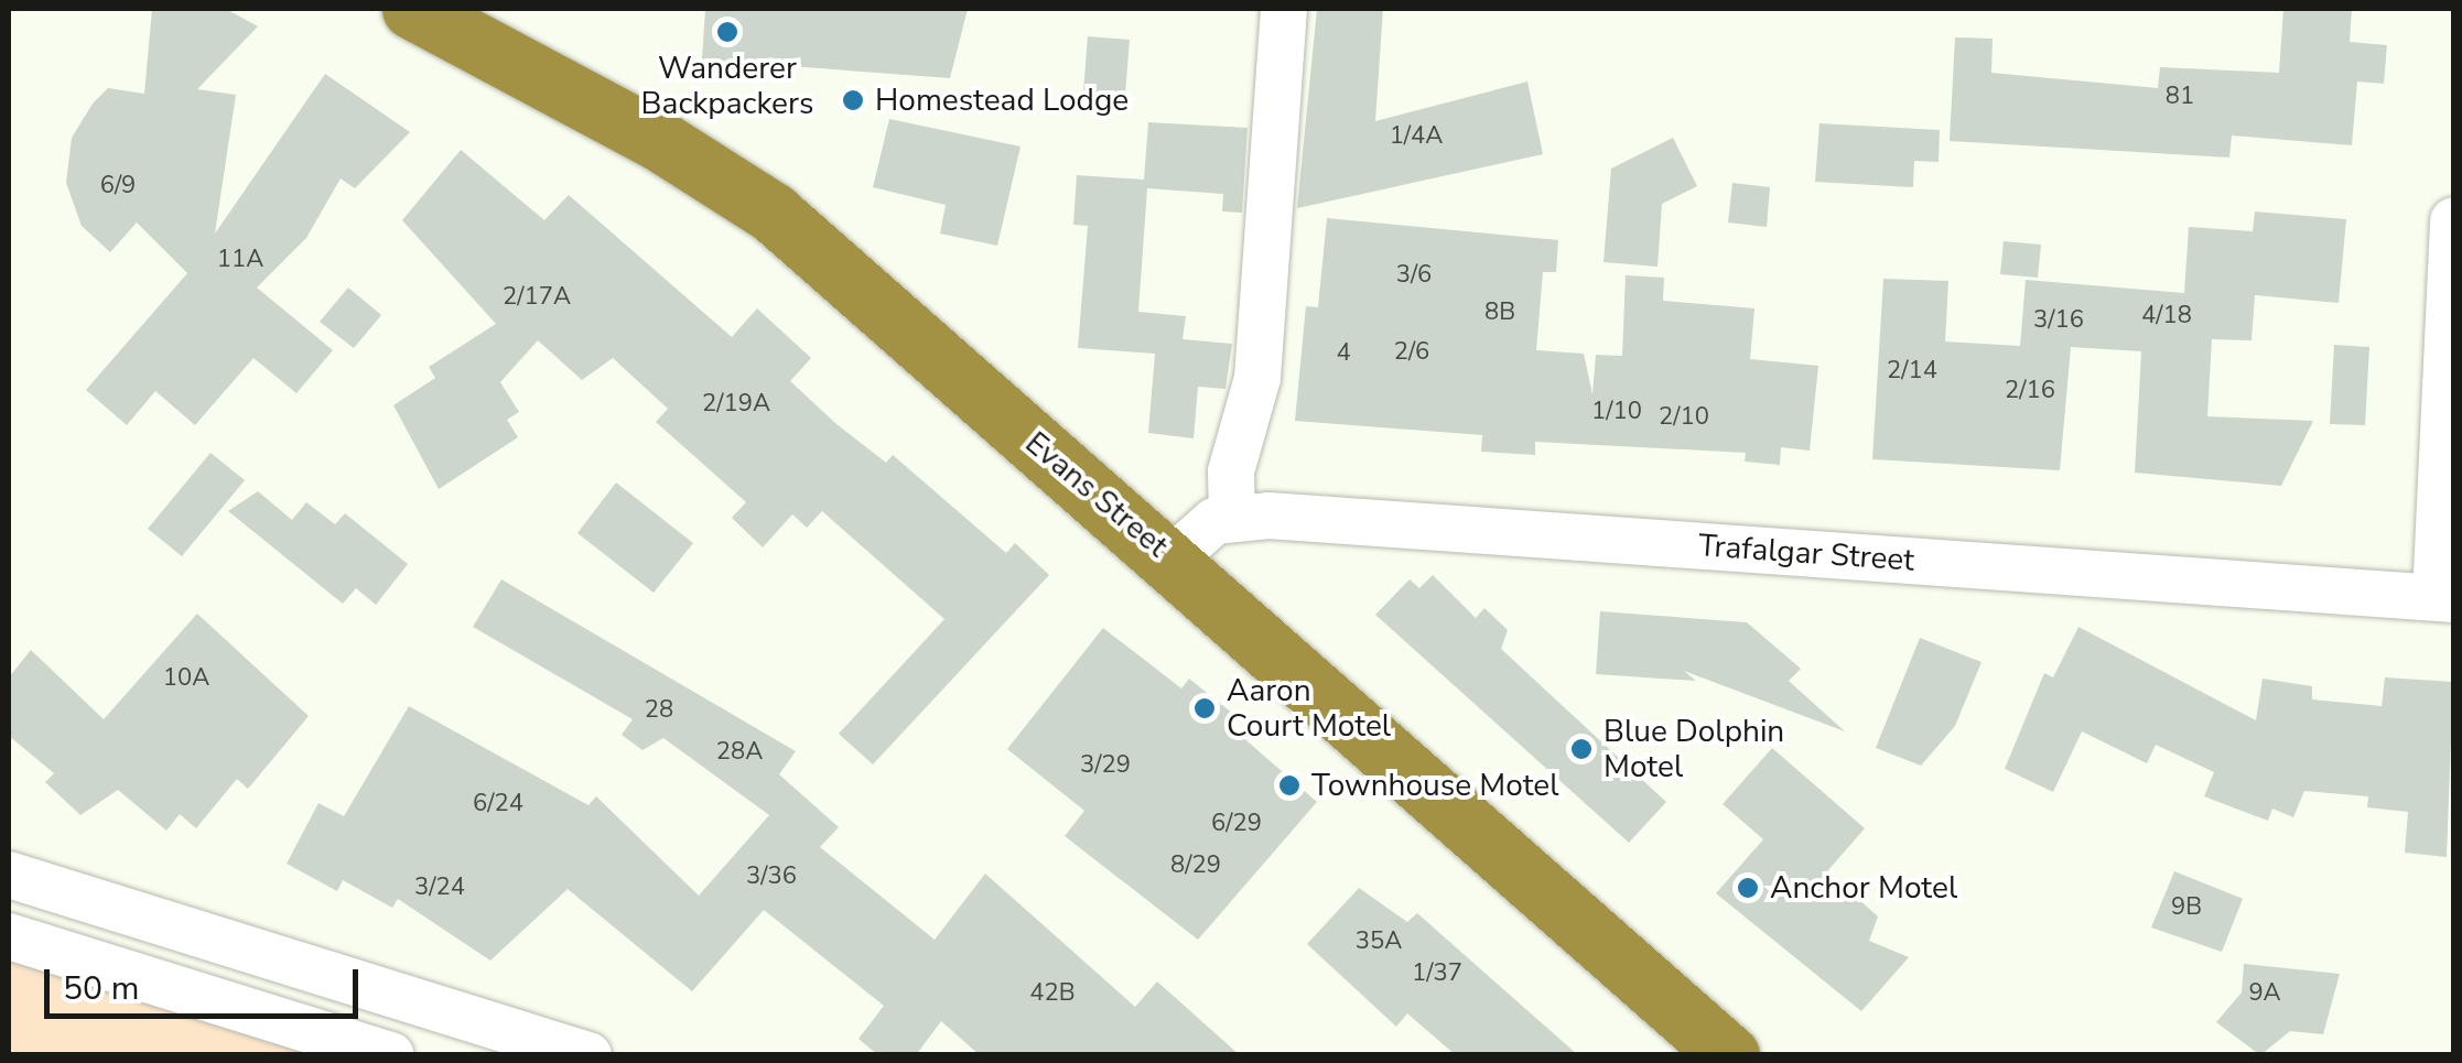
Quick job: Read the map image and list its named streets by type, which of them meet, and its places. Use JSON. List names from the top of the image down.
{
  "streets": {
    "highway": ["Evans Street"],
    "street": ["Trafalgar Street"]
  },
  "places": [
    "Wanderer Backpackers",
    "Homestead Lodge",
    "Aaron Court Motel",
    "Blue Dolphin Motel",
    "Townhouse Motel",
    "Anchor Motel"
  ],
  "house_numbers": [
    "81",
    "1/4A",
    "6/9",
    "11A",
    "3/6",
    "2/17A",
    "8B",
    "4/18",
    "3/16",
    "2/6",
    "4",
    "2/14",
    "2/16",
    "2/19A",
    "1/10",
    "2/10",
    "10A",
    "28",
    "28A",
    "3/29",
    "6/24",
    "6/29",
    "8/29",
    "3/36",
    "3/24",
    "9B",
    "35A",
    "1/37",
    "42B",
    "9A"
  ],
  "scale_bar": "50 m"
}
